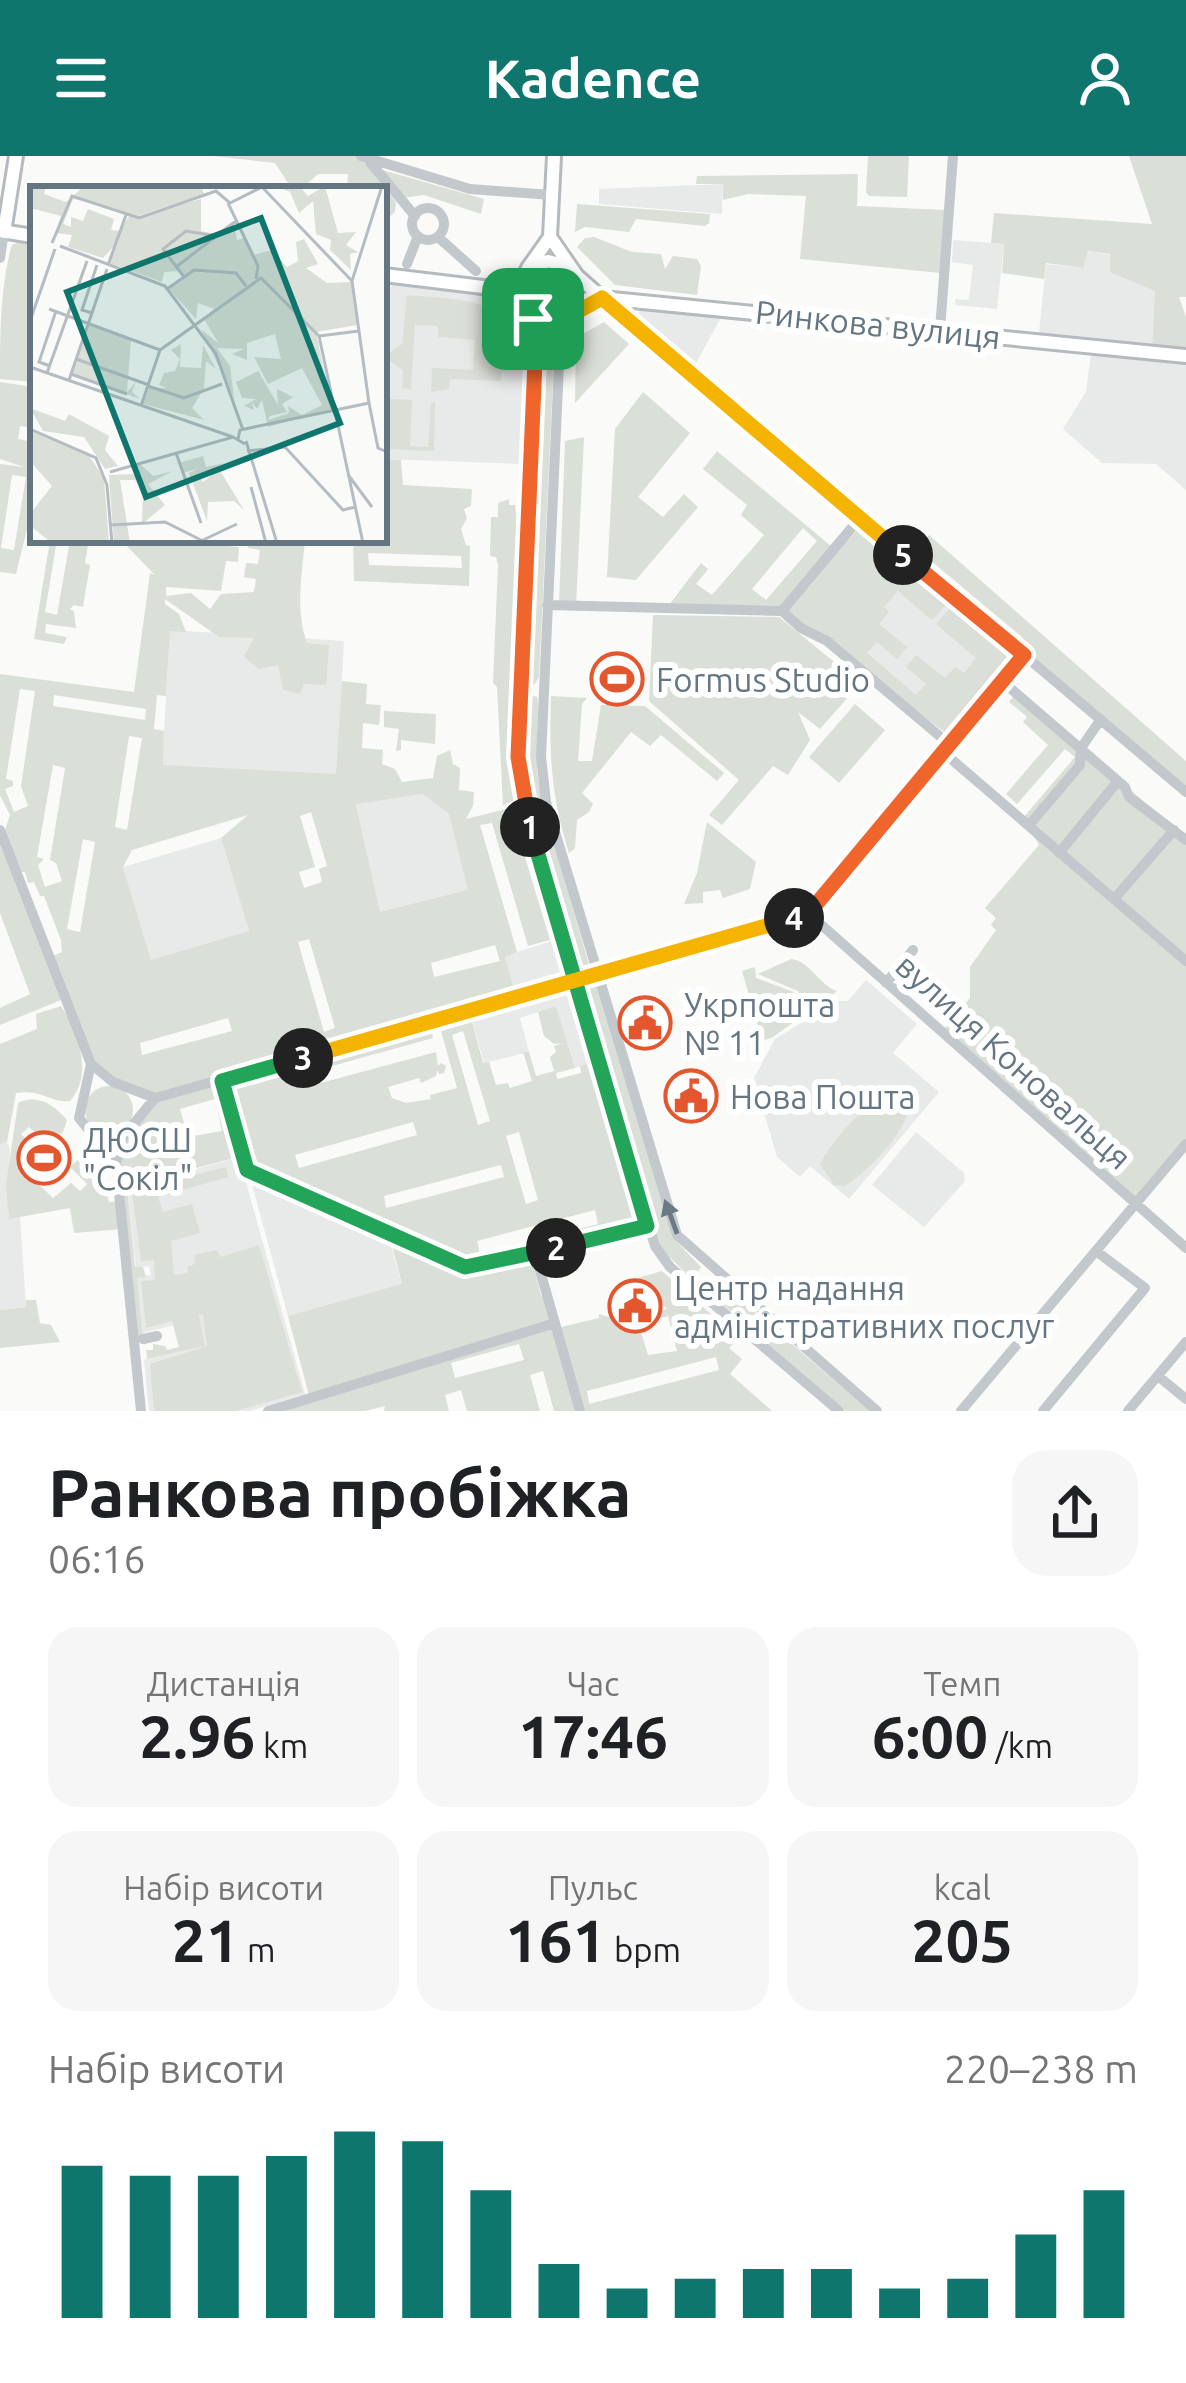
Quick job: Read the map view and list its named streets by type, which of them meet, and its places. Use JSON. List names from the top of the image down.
{
  "streets": {
    "main road": ["Ринкова вулиця"],
    "street": ["вулиця Коновальця"]
  },
  "places": {
    "sports": ["Formus Studio", "ДЮСШ \"Сокіл\""],
    "public building": ["Укрпошта № 11", "Нова Пошта", "Центр надання адміністративних послуг"]
  },
  "page": {
    "header": "Kadence",
    "pins": [
      "5",
      "1",
      "4",
      "3",
      "2"
    ],
    "heading": ["Ранкова пробіжка", "06:16"],
    "stats": [
      ["Дистанція", "2.96 km"],
      ["Час", "17:46"],
      ["Темп", "6:00 /km"],
      ["Набір висоти", "21 m"],
      ["Пульс", "161 bpm"],
      ["kcal", "205"]
    ],
    "chart": ["Набір висоти", "220–238 m"]
  }
}
